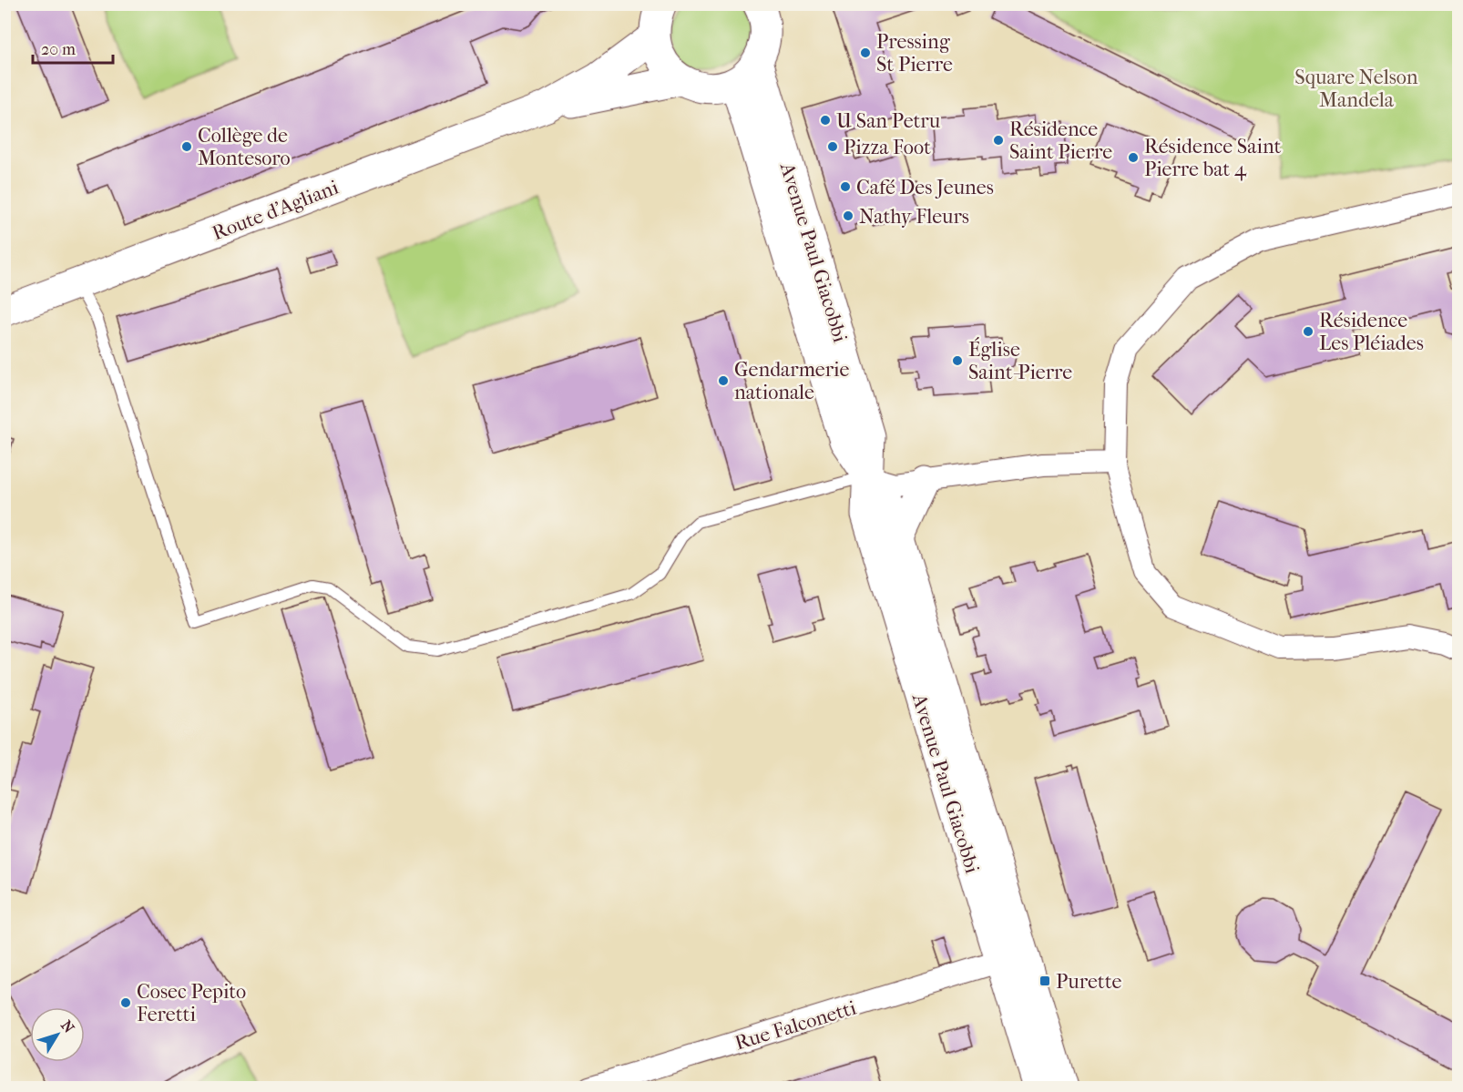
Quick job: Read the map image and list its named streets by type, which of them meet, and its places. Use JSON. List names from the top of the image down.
{
  "streets": {
    "main road": ["Route d'Agliani", "Avenue Paul Giacobbi"],
    "street": ["Rue Falconetti"]
  },
  "crossings": [
    ["Avenue Paul Giacobbi", "Rue Falconetti"]
  ],
  "parks": ["Square Nelson Mandela"],
  "places": {
    "other": [
      "Pressing St Pierre",
      "U San Petru",
      "Résidence Saint Pierre",
      "Collège de Montesoro",
      "Pizza Foot",
      "Résidence Saint Pierre bat 4",
      "Café Des Jeunes",
      "Nathy Fleurs",
      "Résidence Les Pléiades",
      "Église Saint-Pierre",
      "Gendarmerie nationale",
      "Cosec Pepito Feretti"
    ],
    "transit": ["Purette"]
  },
  "scale_bar": "20 m",
  "north": "top right"
}
